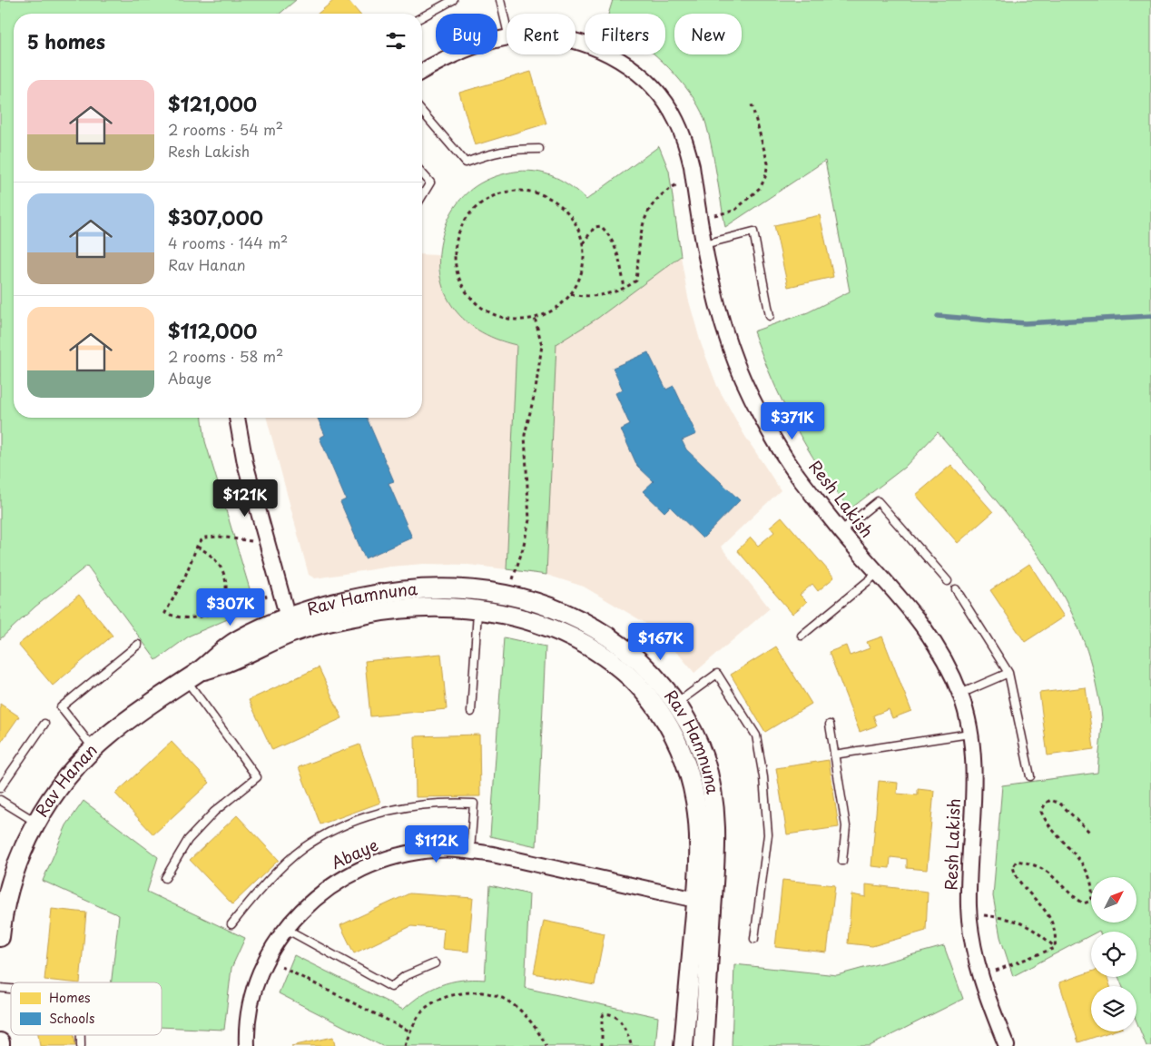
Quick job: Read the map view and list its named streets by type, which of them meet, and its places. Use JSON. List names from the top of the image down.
{
  "streets": {
    "street": [
      "Resh Lakish",
      "Rav Hamnuna",
      "Rav Hanan",
      "Abaye"
    ]
  },
  "crossings": [
    ["Rav Hamnuna", "Rav Hanan"],
    ["Rav Hamnuna", "Abaye"]
  ],
  "legend": ["Homes", "Schools"],
  "north": "top right",
  "page": {
    "chip": [
      "Buy",
      "Rent",
      "Filters",
      "New"
    ],
    "heading": "5 homes",
    "list": [
      {
        "name": "$121,000",
        "note": "2 rooms · 54 m² · Resh Lakish"
      },
      {
        "name": "$307,000",
        "note": "4 rooms · 144 m² · Rav Hanan"
      },
      {
        "name": "$112,000",
        "note": "2 rooms · 58 m² · Abaye"
      }
    ],
    "price": [
      "$371K",
      "$121K",
      "$307K",
      "$167K",
      "$112K"
    ]
  }
}
